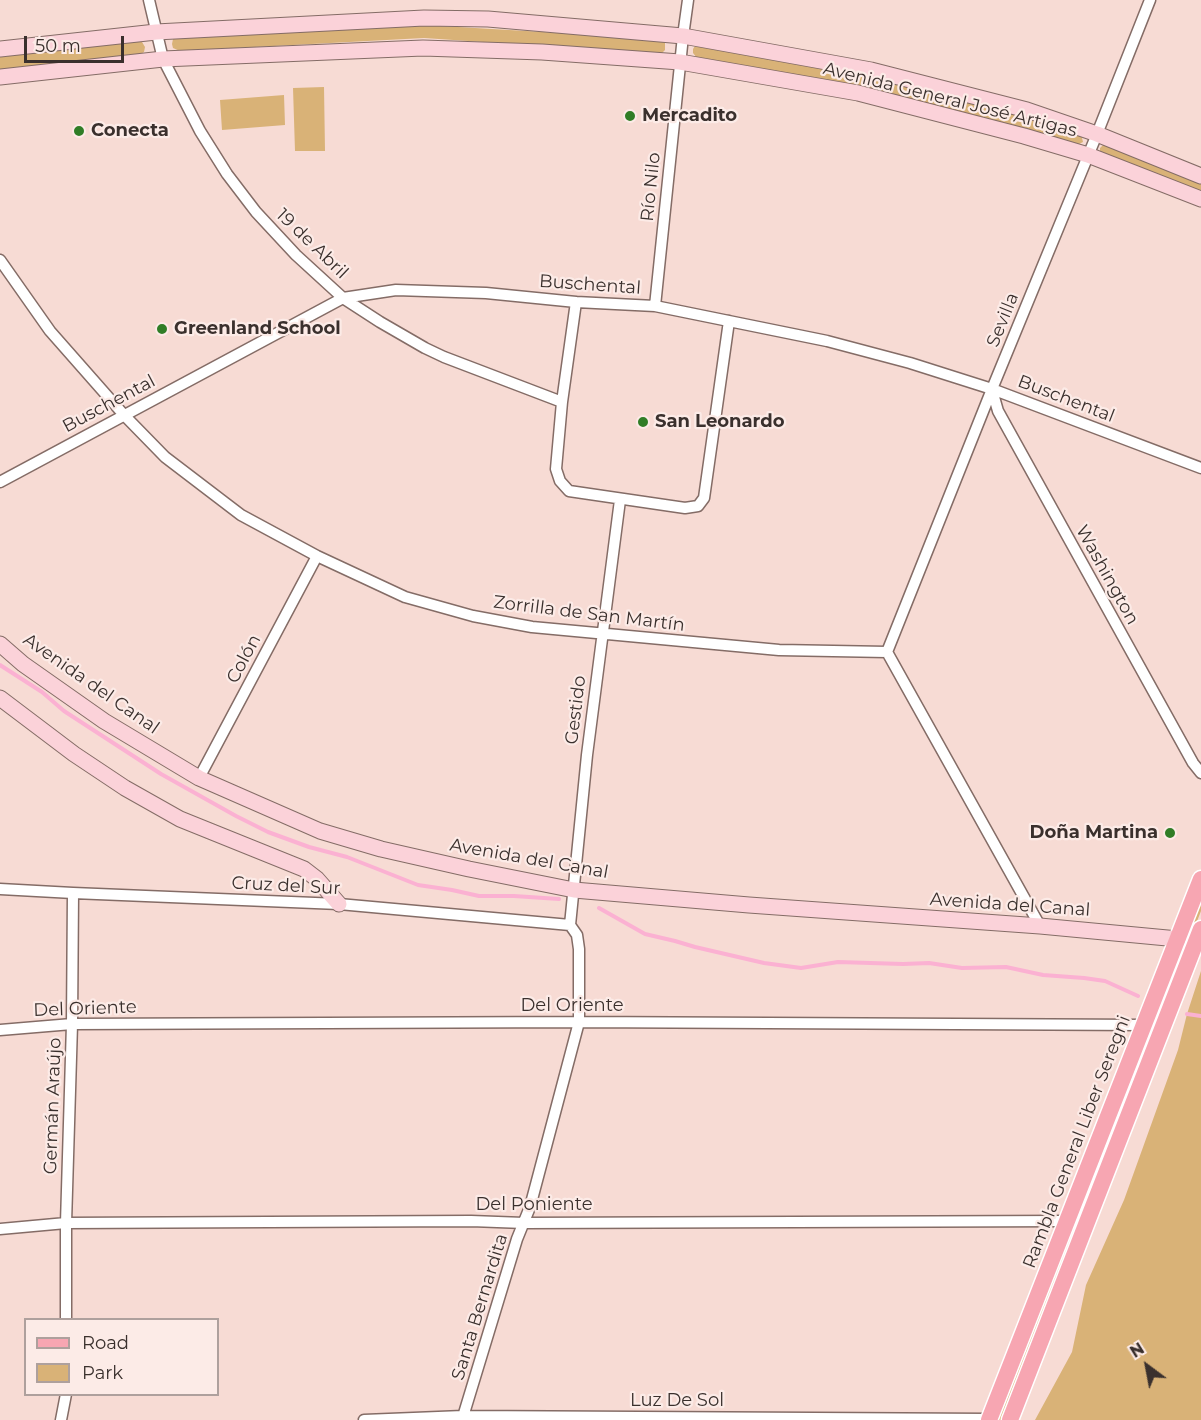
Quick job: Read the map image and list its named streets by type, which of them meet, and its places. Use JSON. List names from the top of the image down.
{
  "streets": {
    "main road": ["Rambla General Liber Seregni"],
    "street": [
      "Avenida General José Artigas",
      "Río Nilo",
      "19 de Abril",
      "Buschental",
      "Sevilla",
      "Washington",
      "Zorrilla de San Martín",
      "Colón",
      "Avenida del Canal",
      "Gestido",
      "Cruz del Sur",
      "Del Oriente",
      "Germán Araújo",
      "Del Poniente",
      "Santa Bernardita",
      "Luz De Sol"
    ]
  },
  "crossings": [
    ["Avenida General José Artigas", "Río Nilo"],
    ["Avenida General José Artigas", "19 de Abril"],
    ["Avenida General José Artigas", "Sevilla"],
    ["Río Nilo", "Buschental"],
    ["19 de Abril", "Buschental"],
    ["Buschental", "Sevilla"],
    ["Buschental", "Washington"],
    ["Buschental", "Zorrilla de San Martín"],
    ["Sevilla", "Washington"],
    ["Sevilla", "Zorrilla de San Martín"],
    ["Zorrilla de San Martín", "Colón"],
    ["Zorrilla de San Martín", "Gestido"],
    ["Colón", "Avenida del Canal"],
    ["Avenida del Canal", "Gestido"],
    ["Avenida del Canal", "Rambla General Liber Seregni"],
    ["Gestido", "Cruz del Sur"],
    ["Gestido", "Santa Bernardita"],
    ["Cruz del Sur", "Germán Araújo"],
    ["Cruz del Sur", "Santa Bernardita"],
    ["Del Oriente", "Germán Araújo"],
    ["Del Oriente", "Rambla General Liber Seregni"],
    ["Del Oriente", "Santa Bernardita"],
    ["Germán Araújo", "Del Poniente"],
    ["Rambla General Liber Seregni", "Del Poniente"],
    ["Rambla General Liber Seregni", "Luz De Sol"],
    ["Del Poniente", "Santa Bernardita"],
    ["Santa Bernardita", "Luz De Sol"]
  ],
  "places": [
    "Mercadito",
    "Conecta",
    "Greenland School",
    "San Leonardo",
    "Doña Martina"
  ],
  "legend": ["Road", "Park"],
  "scale_bar": "50 m",
  "north": "top left"
}
